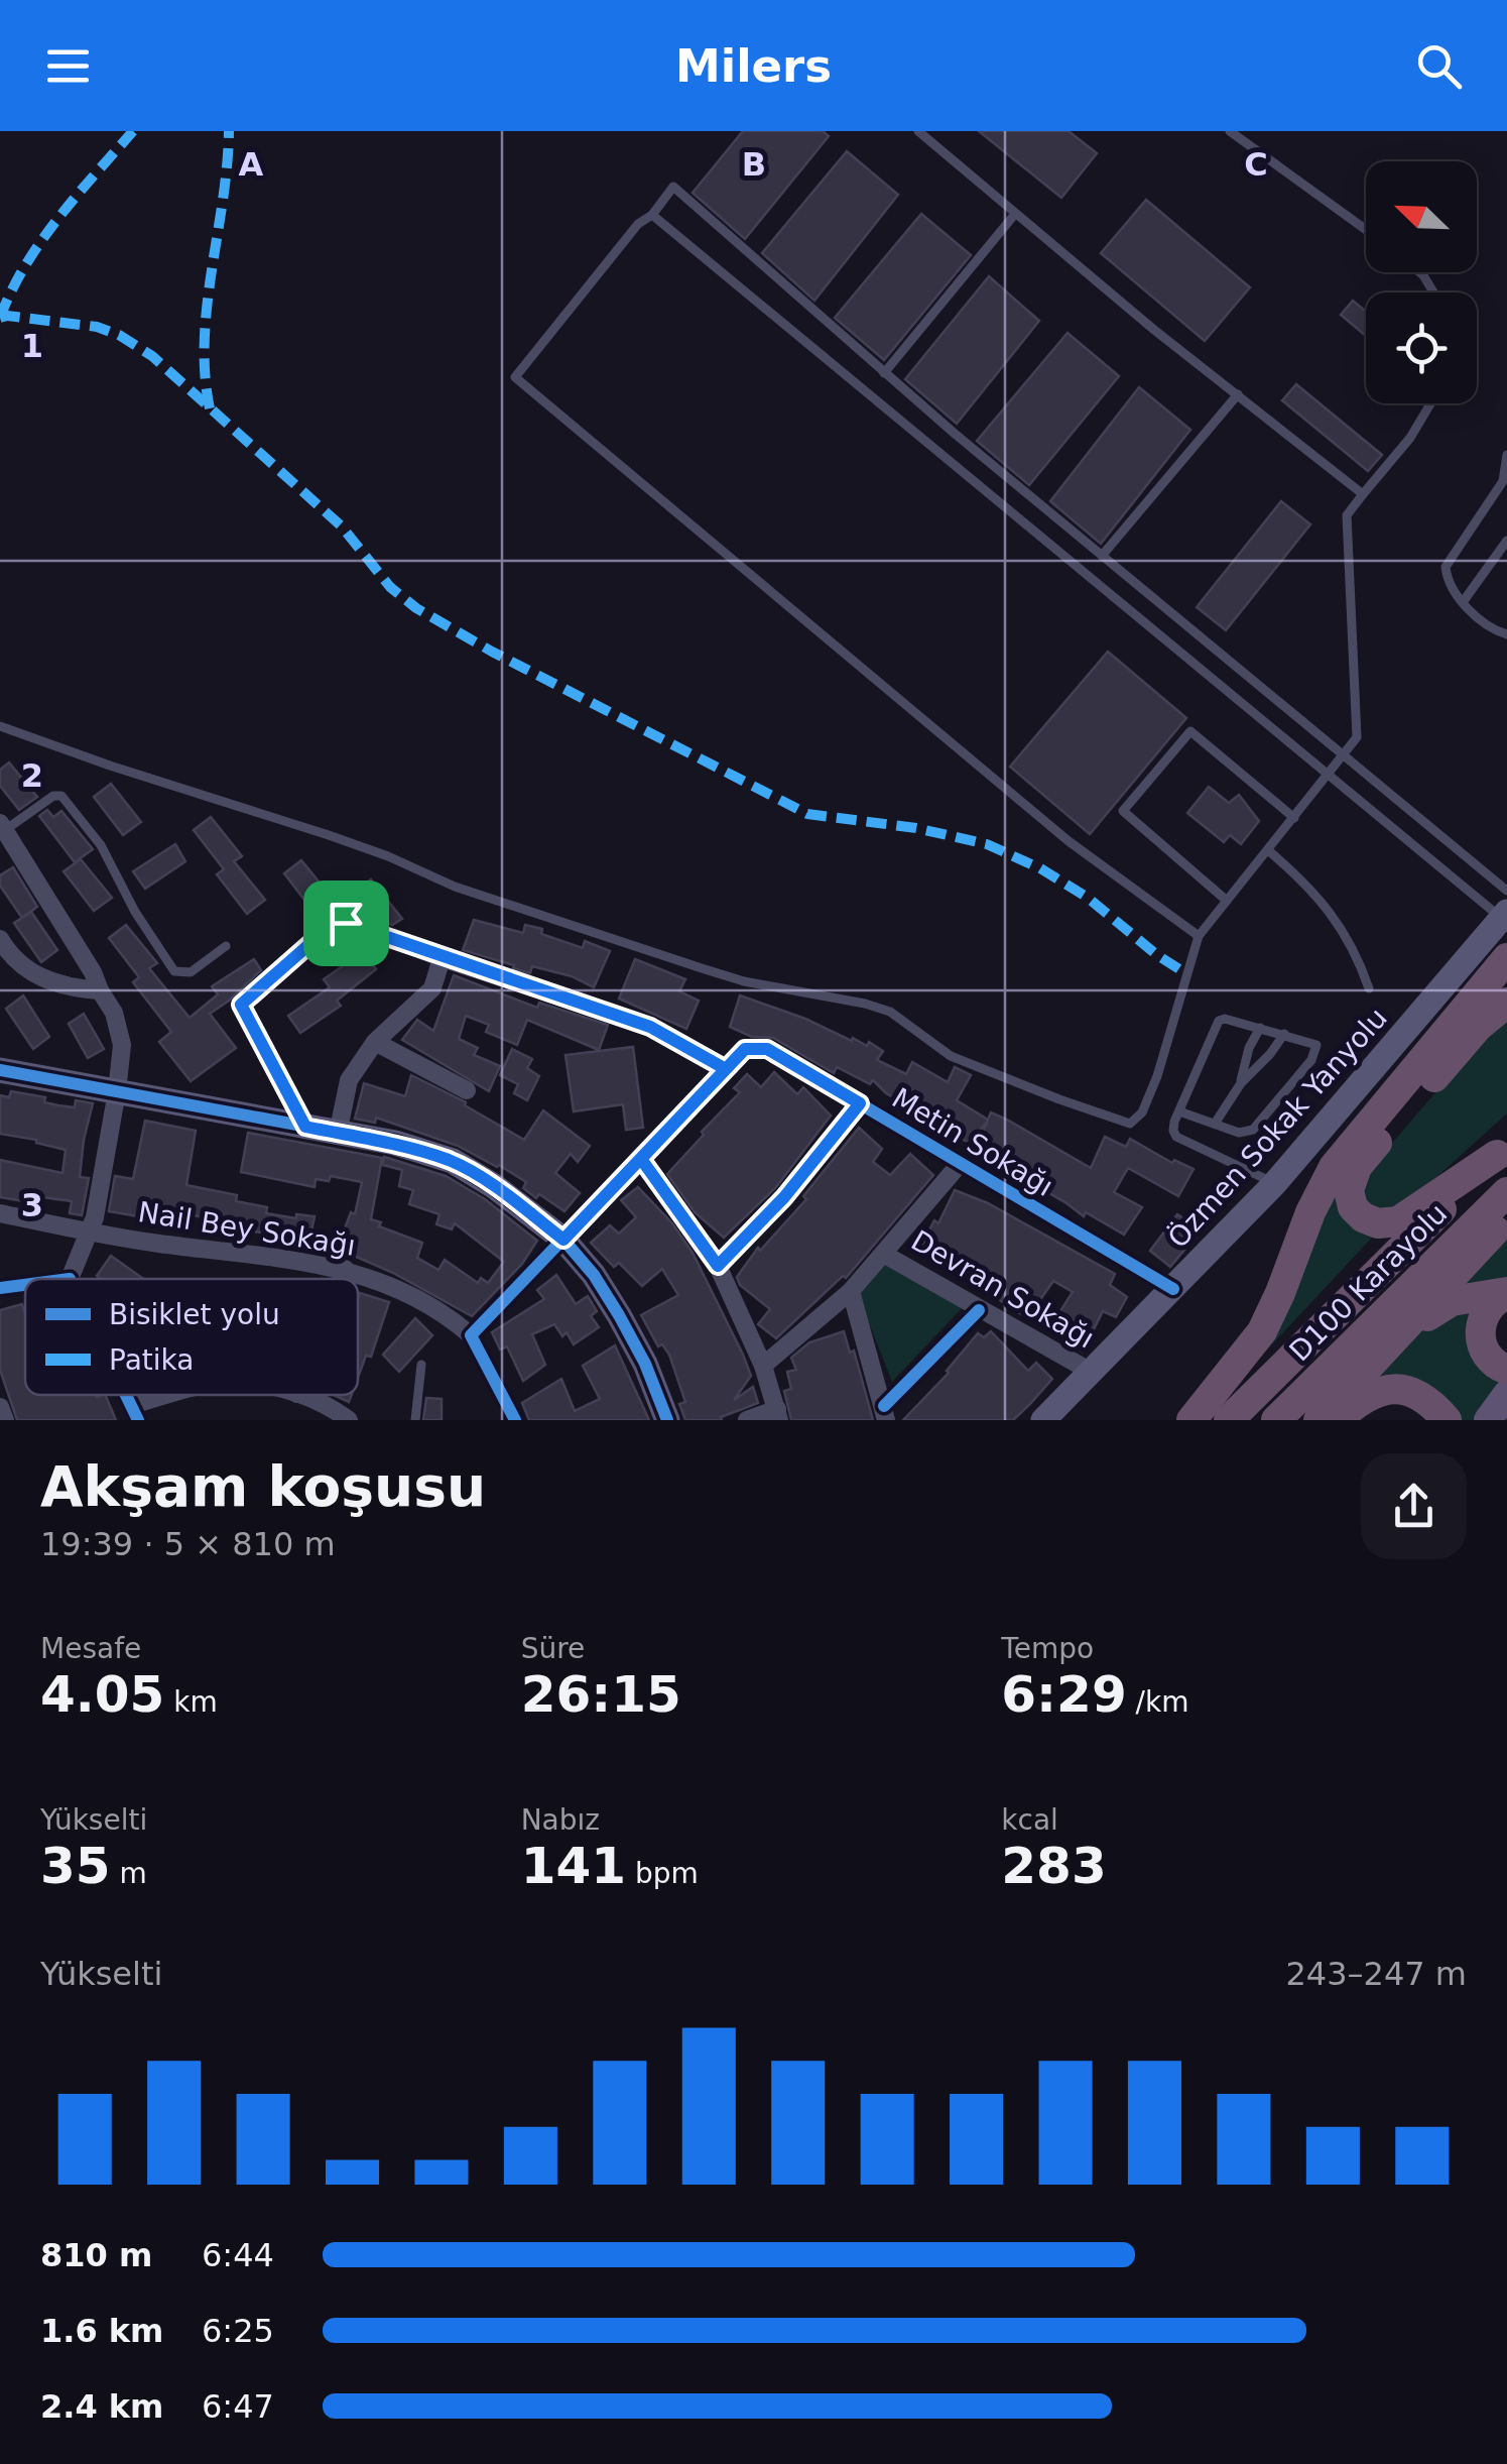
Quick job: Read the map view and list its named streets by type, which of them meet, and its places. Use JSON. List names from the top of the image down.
{
  "streets": {
    "highway": ["D100 Karayolu"],
    "street": [
      "Özmen Sokak Yanyolu",
      "Metin Sokağı",
      "Nail Bey Sokağı",
      "Devran Sokağı"
    ]
  },
  "crossings": [
    ["Özmen Sokak Yanyolu", "Metin Sokağı"],
    ["Özmen Sokak Yanyolu", "Devran Sokağı"]
  ],
  "legend": ["Bisiklet yolu", "Patika"],
  "north": "top left",
  "page": {
    "header": "Milers",
    "heading": ["Akşam koşusu", "19:39 · 5 × 810 m"],
    "stats": [
      ["Mesafe", "4.05 km"],
      ["Süre", "26:15"],
      ["Tempo", "6:29 /km"],
      ["Yükselti", "35 m"],
      ["Nabız", "141 bpm"],
      ["kcal", "283"]
    ],
    "chart": ["Yükselti", "243–247 m"],
    "list": [
      {
        "name": "810 m",
        "note": "6:44"
      },
      {
        "name": "1.6 km",
        "note": "6:25"
      },
      {
        "name": "2.4 km",
        "note": "6:47"
      }
    ]
  },
  "grid": {
    "columns": ["A", "B", "C"],
    "rows": ["1", "2", "3"]
  }
}
